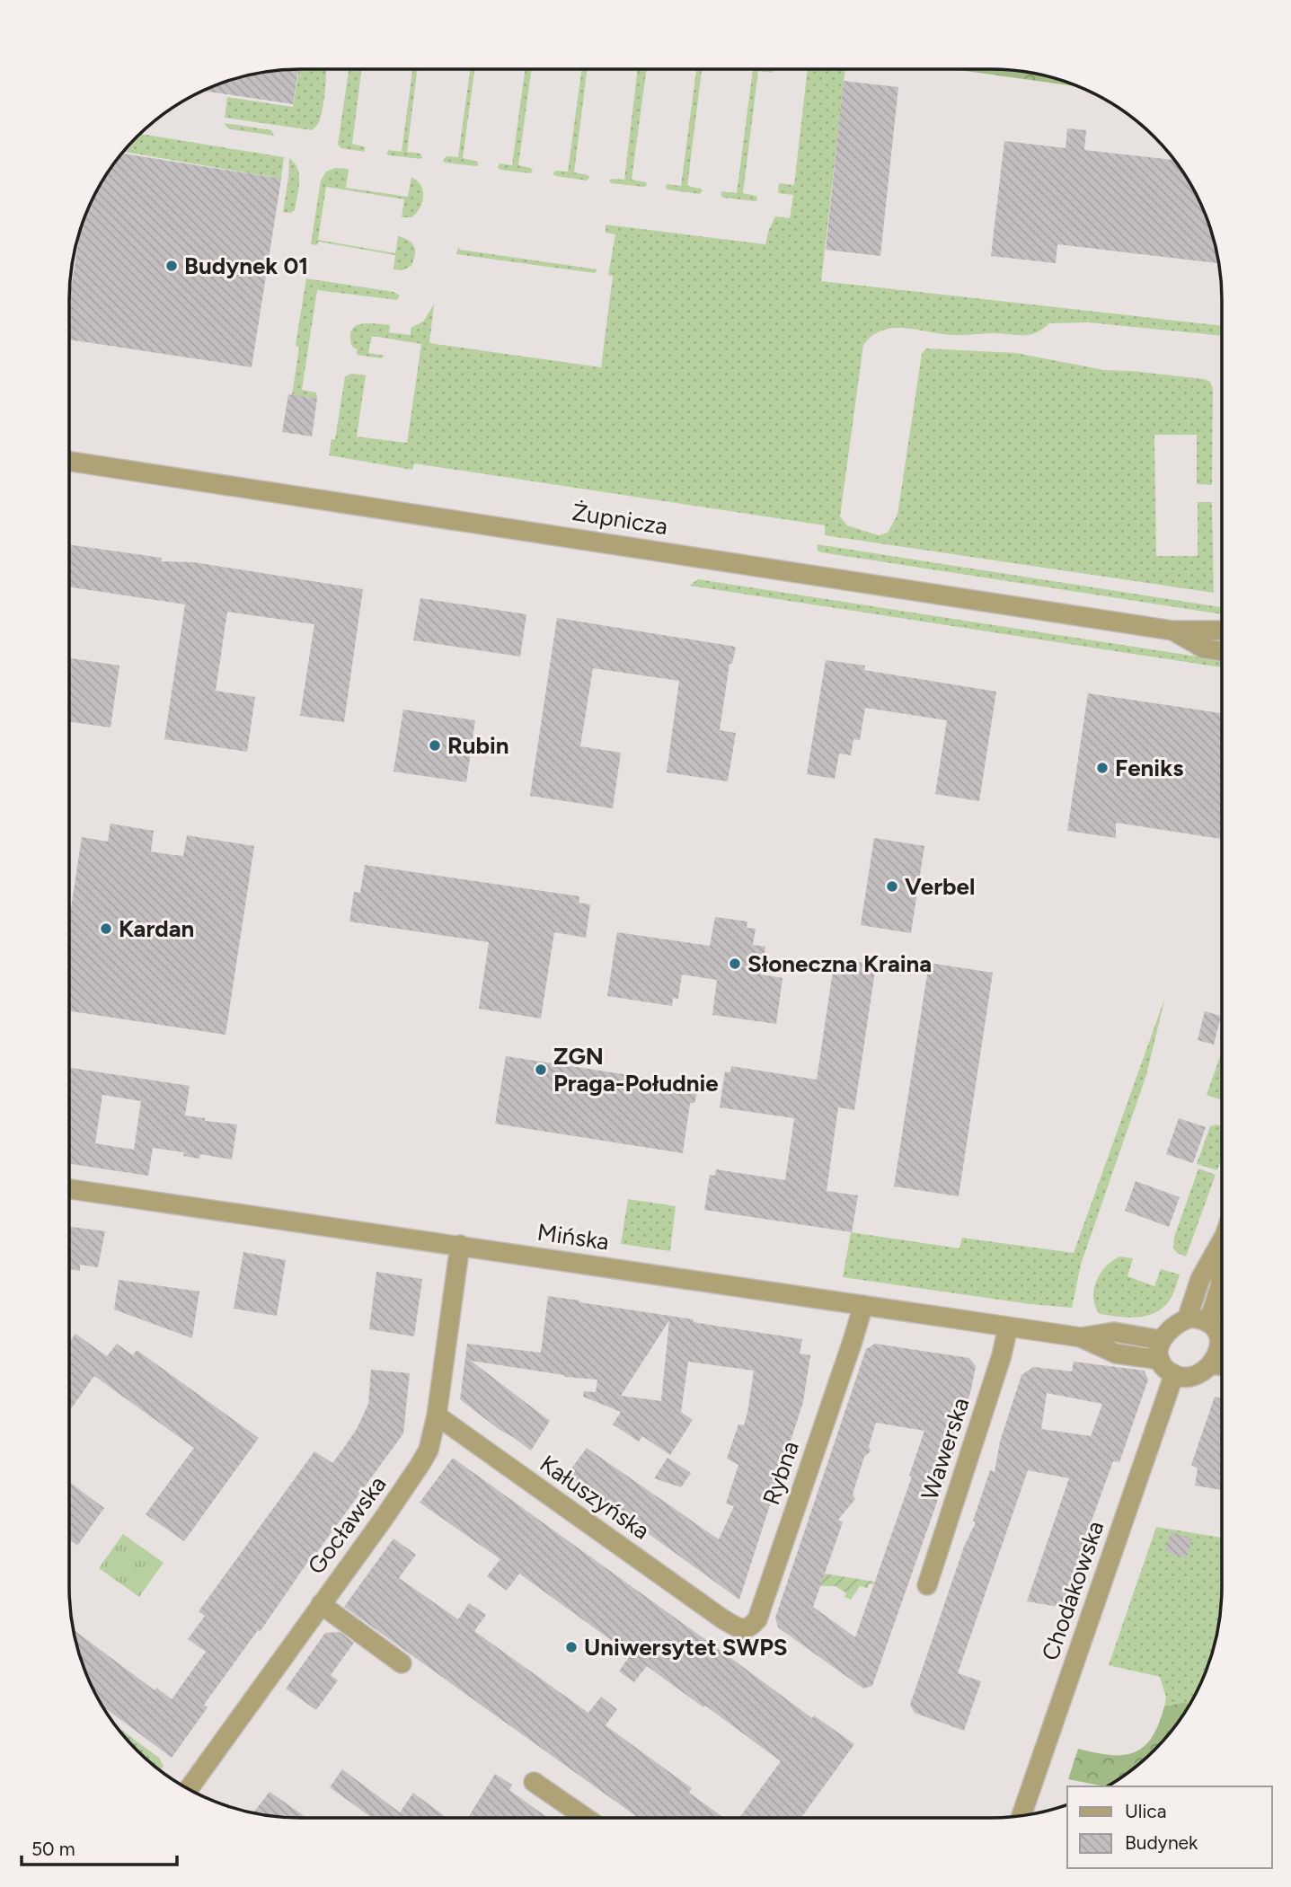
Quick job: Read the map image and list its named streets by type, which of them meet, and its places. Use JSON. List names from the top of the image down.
{
  "streets": {
    "street": [
      "Żupnicza",
      "Mińska",
      "Wawerska",
      "Rybna",
      "Kałuszyńska",
      "Gocławska",
      "Chodakowska"
    ]
  },
  "crossings": [
    ["Mińska", "Wawerska"],
    ["Mińska", "Rybna"],
    ["Mińska", "Gocławska"],
    ["Rybna", "Kałuszyńska"],
    ["Kałuszyńska", "Gocławska"]
  ],
  "places": [
    "Budynek 01",
    "Rubin",
    "Feniks",
    "Verbel",
    "Kardan",
    "Słoneczna Kraina",
    "ZGN Praga-Południe",
    "Uniwersytet SWPS"
  ],
  "legend": ["Ulica", "Budynek"],
  "scale_bar": "50 m"
}
